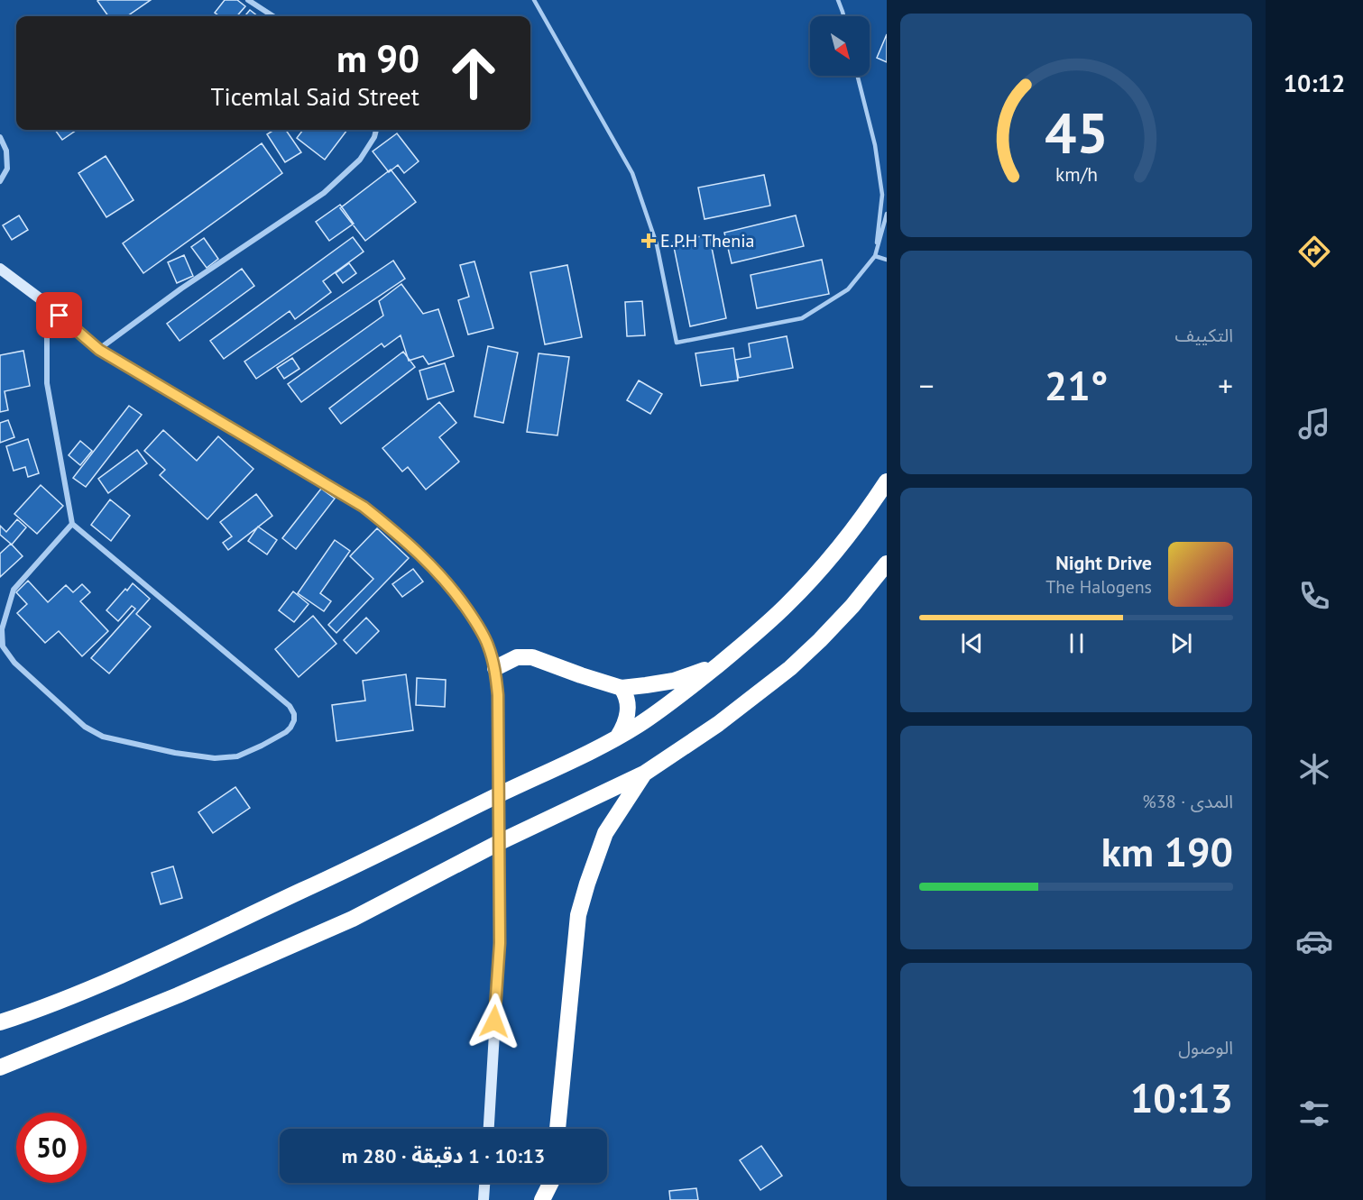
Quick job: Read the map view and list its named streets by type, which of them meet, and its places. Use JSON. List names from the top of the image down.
{
  "places": {
    "health": ["E.P.H Thenia"]
  },
  "north": "bottom right",
  "page": {
    "tabs": "10:12",
    "turn": ["90 m", "Ticemlal Said Street"],
    "tile": [
      "التكييف",
      ["المدى · 38%", "190 km"],
      ["الوصول", "10:13"]
    ],
    "heat": ["−", "21°", "+"],
    "song": ["Night Drive", "The Halogens"],
    "limit": "50",
    "trip": "10:13 · 1 دقيقة · 280 m",
    "gauge": ["45", "km/h"]
  }
}
